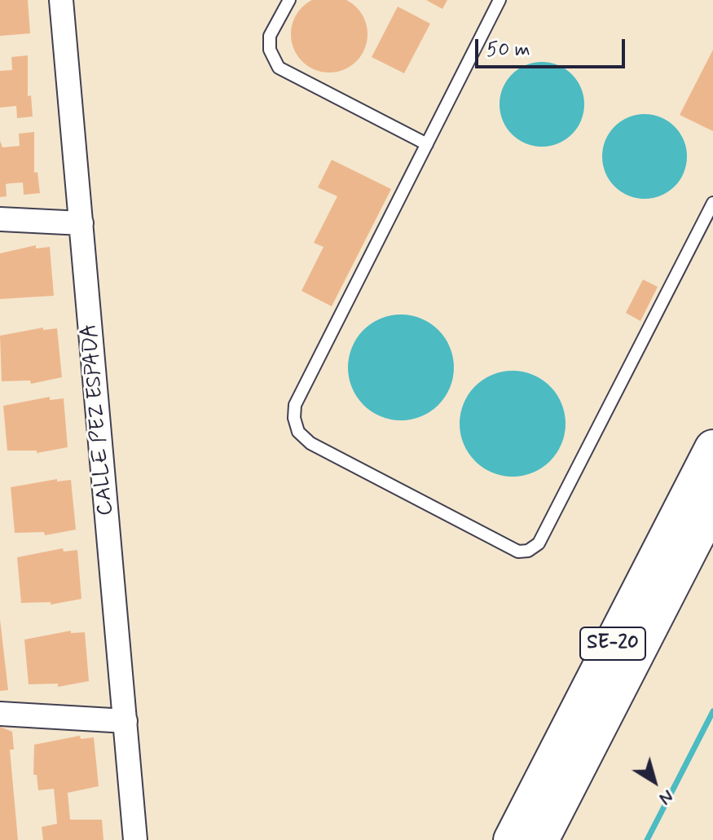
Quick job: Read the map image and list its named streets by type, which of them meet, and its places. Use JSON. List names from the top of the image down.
{
  "streets": {
    "highway": ["SE-20"],
    "street": ["CALLE PEZ ESPADA"]
  },
  "scale_bar": "50 m",
  "north": "bottom right"
}
